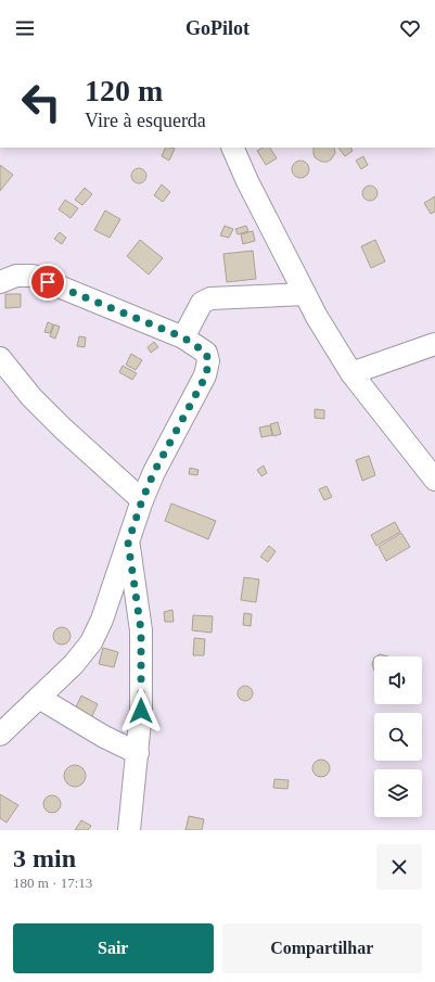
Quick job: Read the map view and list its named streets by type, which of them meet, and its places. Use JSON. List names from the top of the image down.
{
  "page": {
    "header": "GoPilot",
    "turn": ["120 m", "Vire à esquerda"],
    "heading": ["3 min", "180 m · 17:13"],
    "buttons": ["Sair", "Compartilhar"]
  }
}
